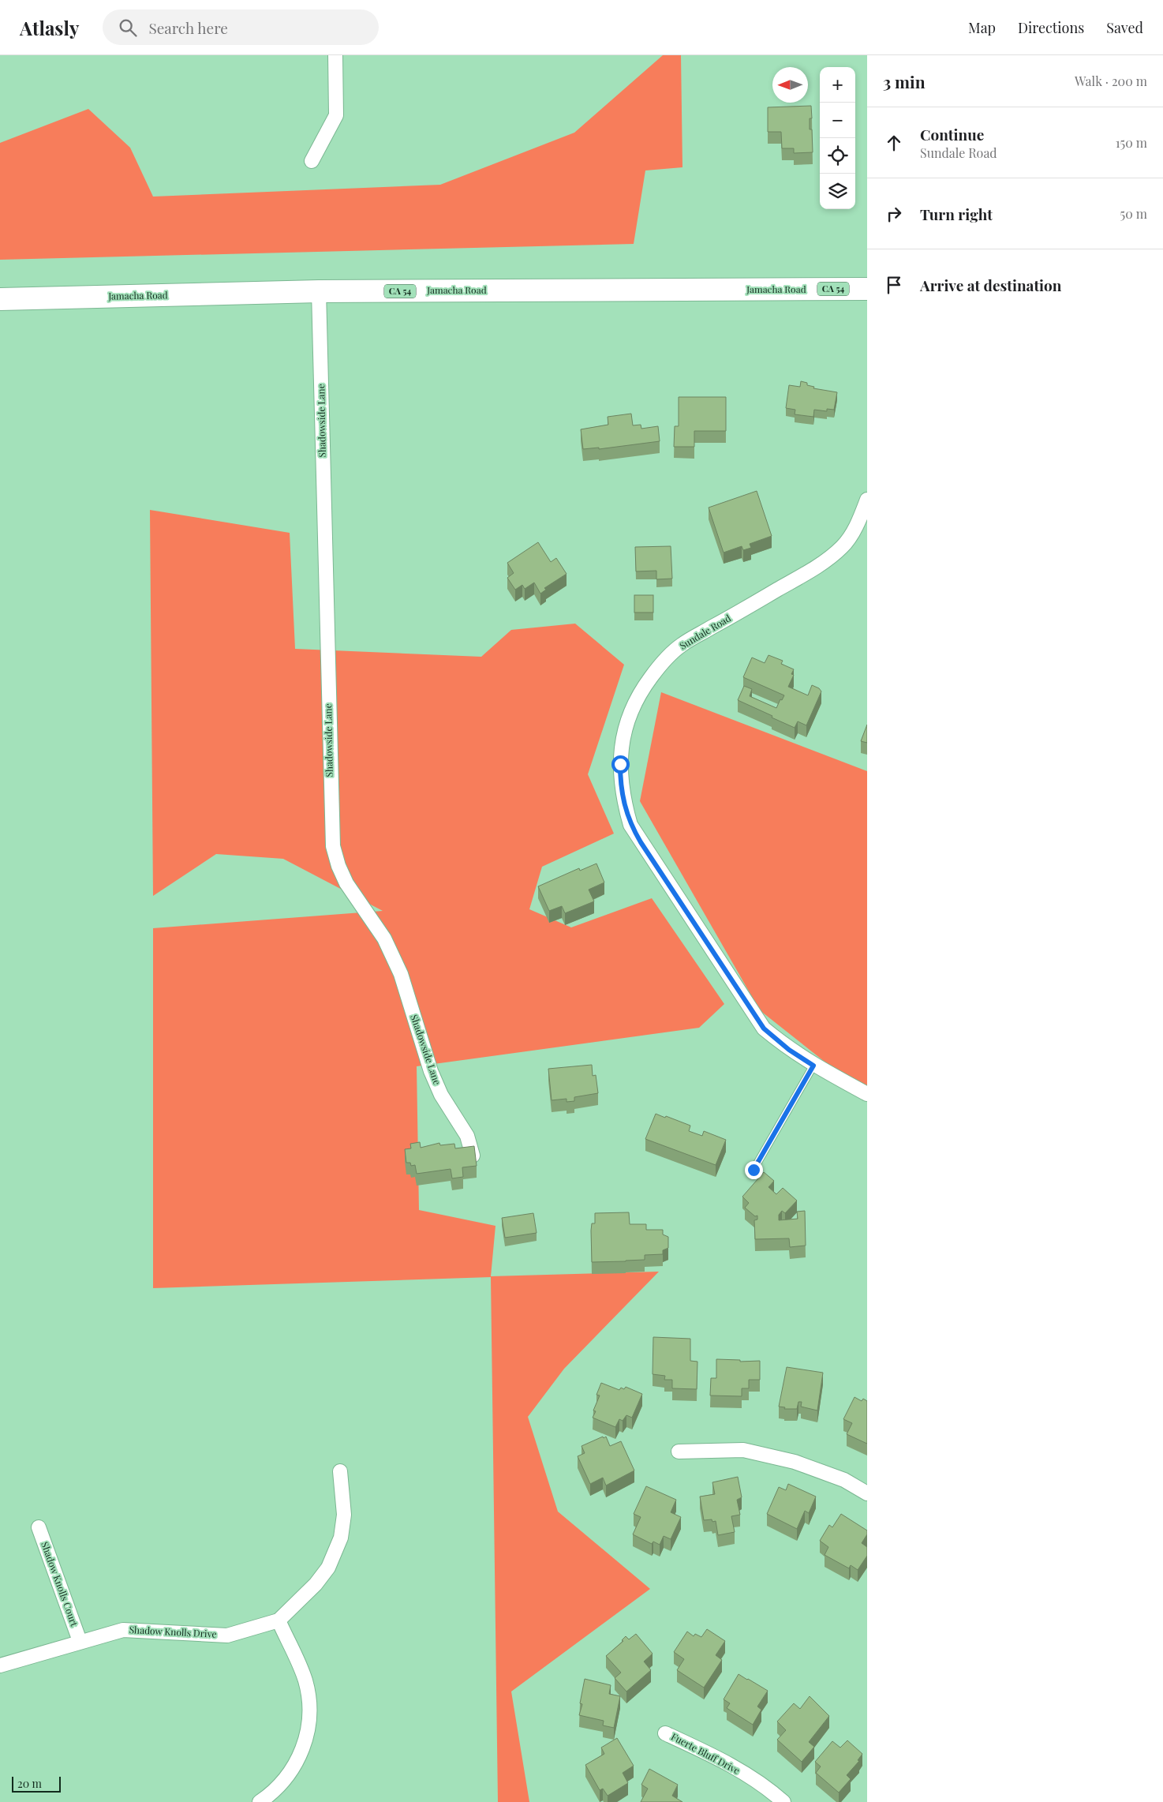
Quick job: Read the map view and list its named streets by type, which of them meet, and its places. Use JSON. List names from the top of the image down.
{
  "streets": {
    "main road": ["CA 54", "Jamacha Road"],
    "street": [
      "Shadowside Lane",
      "Sundale Road",
      "Shadow Knolls Court",
      "Shadow Knolls Drive",
      "Fuerte Bluff Drive"
    ]
  },
  "crossings": [
    ["Jamacha Road", "Shadowside Lane"],
    ["Shadow Knolls Court", "Shadow Knolls Drive"]
  ],
  "scale_bar": "20 m",
  "north": "left",
  "page": {
    "header": "Atlasly",
    "search": "Search here",
    "nav": ["Map", "Directions", "Saved"],
    "heading": ["3 min", "Walk · 200 m"],
    "map_buttons": ["+", "−"],
    "list": [
      ["Continue", "Sundale Road", "150 m"],
      ["Turn right", "50 m"],
      "Arrive at destination"
    ],
    "scale": "20 m"
  }
}
